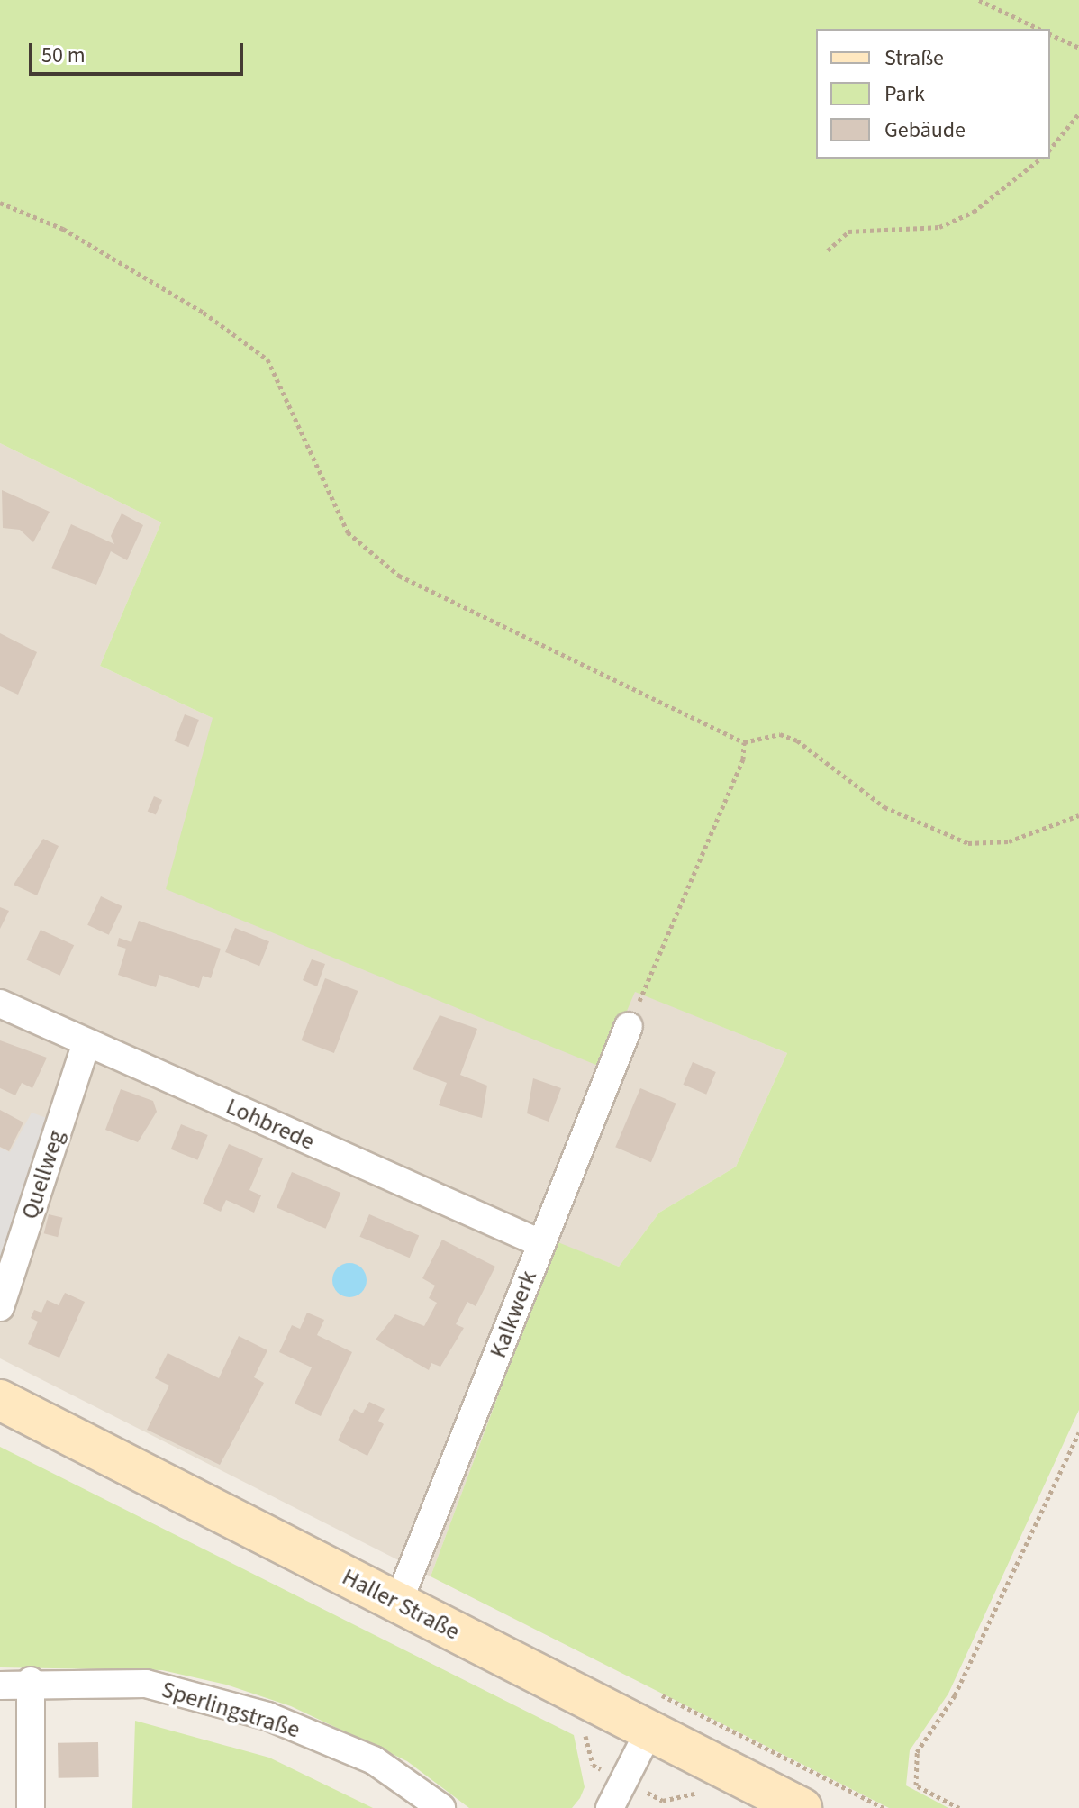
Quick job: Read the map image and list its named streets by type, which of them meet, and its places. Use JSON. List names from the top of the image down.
{
  "streets": {
    "main road": ["Haller Straße"],
    "street": [
      "Lohbrede",
      "Quellweg",
      "Kalkwerk",
      "Sperlingstraße"
    ]
  },
  "crossings": [
    ["Lohbrede", "Quellweg"],
    ["Lohbrede", "Kalkwerk"],
    ["Kalkwerk", "Haller Straße"]
  ],
  "legend": ["Straße", "Park", "Gebäude"],
  "scale_bar": "50 m"
}
